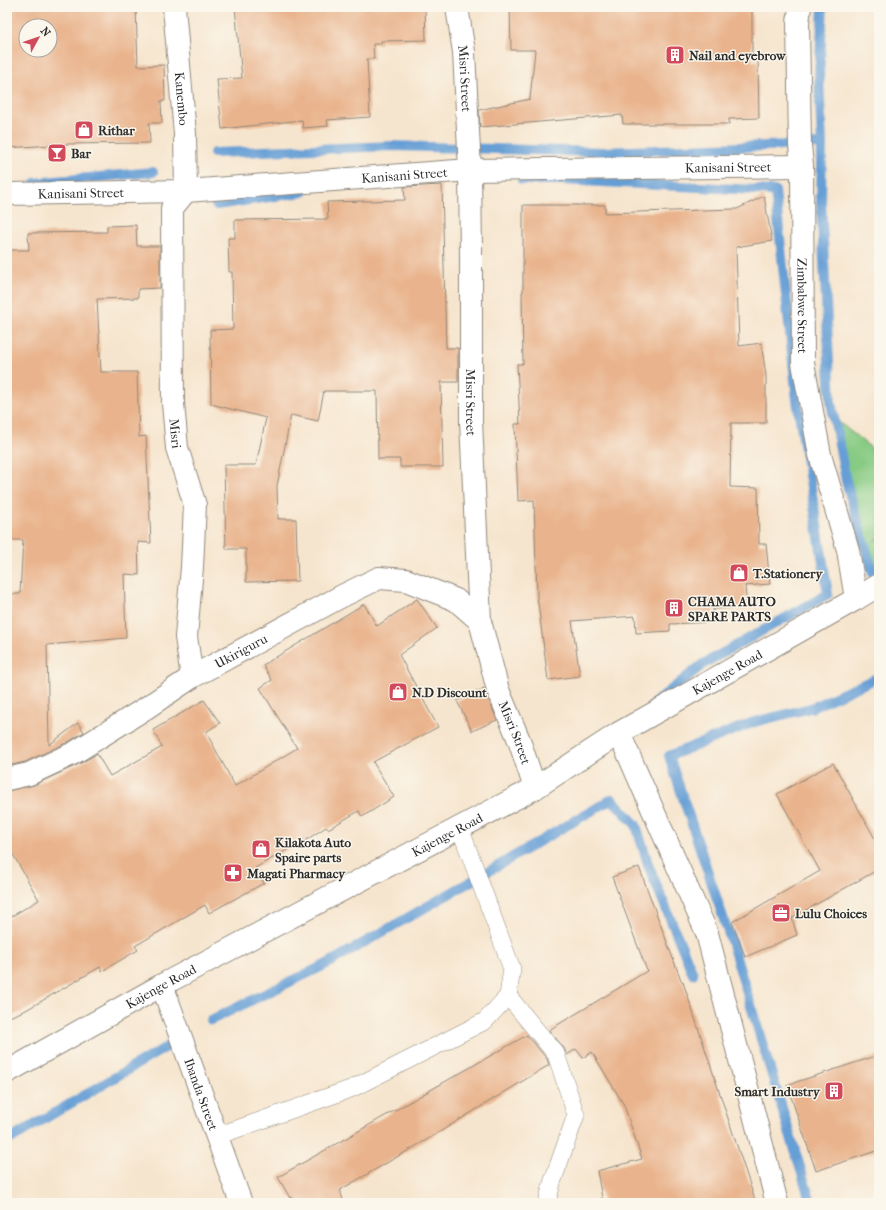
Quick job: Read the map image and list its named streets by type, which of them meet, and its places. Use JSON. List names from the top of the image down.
{
  "streets": {
    "street": [
      "Misri Street",
      "Kanembo",
      "Kanisani Street",
      "Zimbabwe Street",
      "Misri",
      "Ukiriguru",
      "Kajenge Road",
      "Ibanda Street"
    ]
  },
  "crossings": [
    ["Misri Street", "Kanisani Street"],
    ["Misri Street", "Ukiriguru"],
    ["Misri Street", "Kajenge Road"],
    ["Kanembo", "Kanisani Street"],
    ["Kanembo", "Misri"],
    ["Kanisani Street", "Zimbabwe Street"],
    ["Kanisani Street", "Misri"],
    ["Zimbabwe Street", "Kajenge Road"],
    ["Misri", "Ukiriguru"],
    ["Kajenge Road", "Ibanda Street"]
  ],
  "places": {
    "building": ["Nail and eyebrow", "CHAMA AUTO SPARE PARTS", "Smart Industry"],
    "shop": [
      "Rithar",
      "T.Stationery",
      "N.D Discount",
      "Kilakota Auto Spaire parts"
    ],
    "bar": ["Bar"],
    "pharmacy": ["Magati Pharmacy"],
    "office": ["Lulu Choices"]
  },
  "north": "top right"
}
